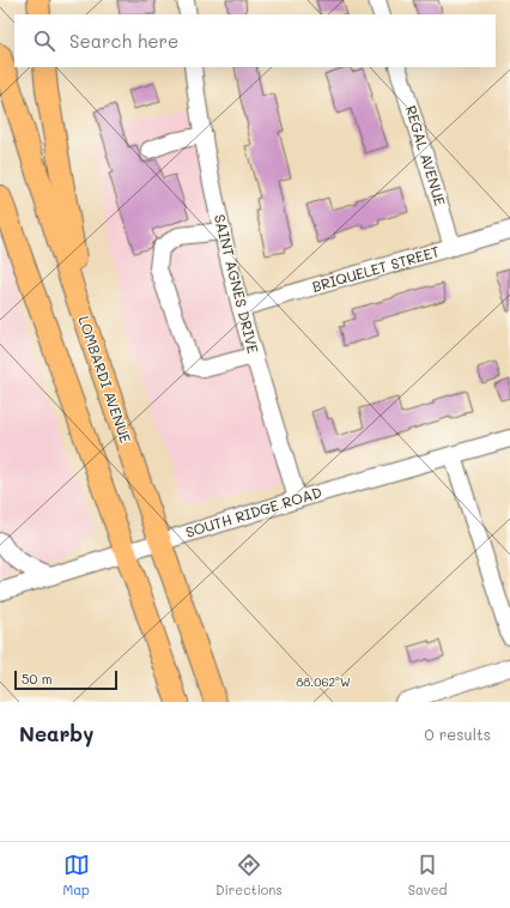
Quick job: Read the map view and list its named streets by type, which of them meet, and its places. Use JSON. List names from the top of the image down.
{
  "streets": {
    "main road": ["LOMBARDI AVENUE"],
    "street": [
      "REGAL AVENUE",
      "BRIQUELET STREET",
      "SAINT AGNES DRIVE",
      "SOUTH RIDGE ROAD"
    ]
  },
  "crossings": [
    ["REGAL AVENUE", "BRIQUELET STREET"],
    ["BRIQUELET STREET", "SAINT AGNES DRIVE"],
    ["SAINT AGNES DRIVE", "SOUTH RIDGE ROAD"],
    ["LOMBARDI AVENUE", "SOUTH RIDGE ROAD"]
  ],
  "scale_bar": "50 m",
  "page": {
    "search": "Search here",
    "scale": "50 m",
    "heading": ["Nearby", "0 results"],
    "nav": ["Map", "Directions", "Saved"]
  },
  "coordinates": ["88.062°W"]
}
